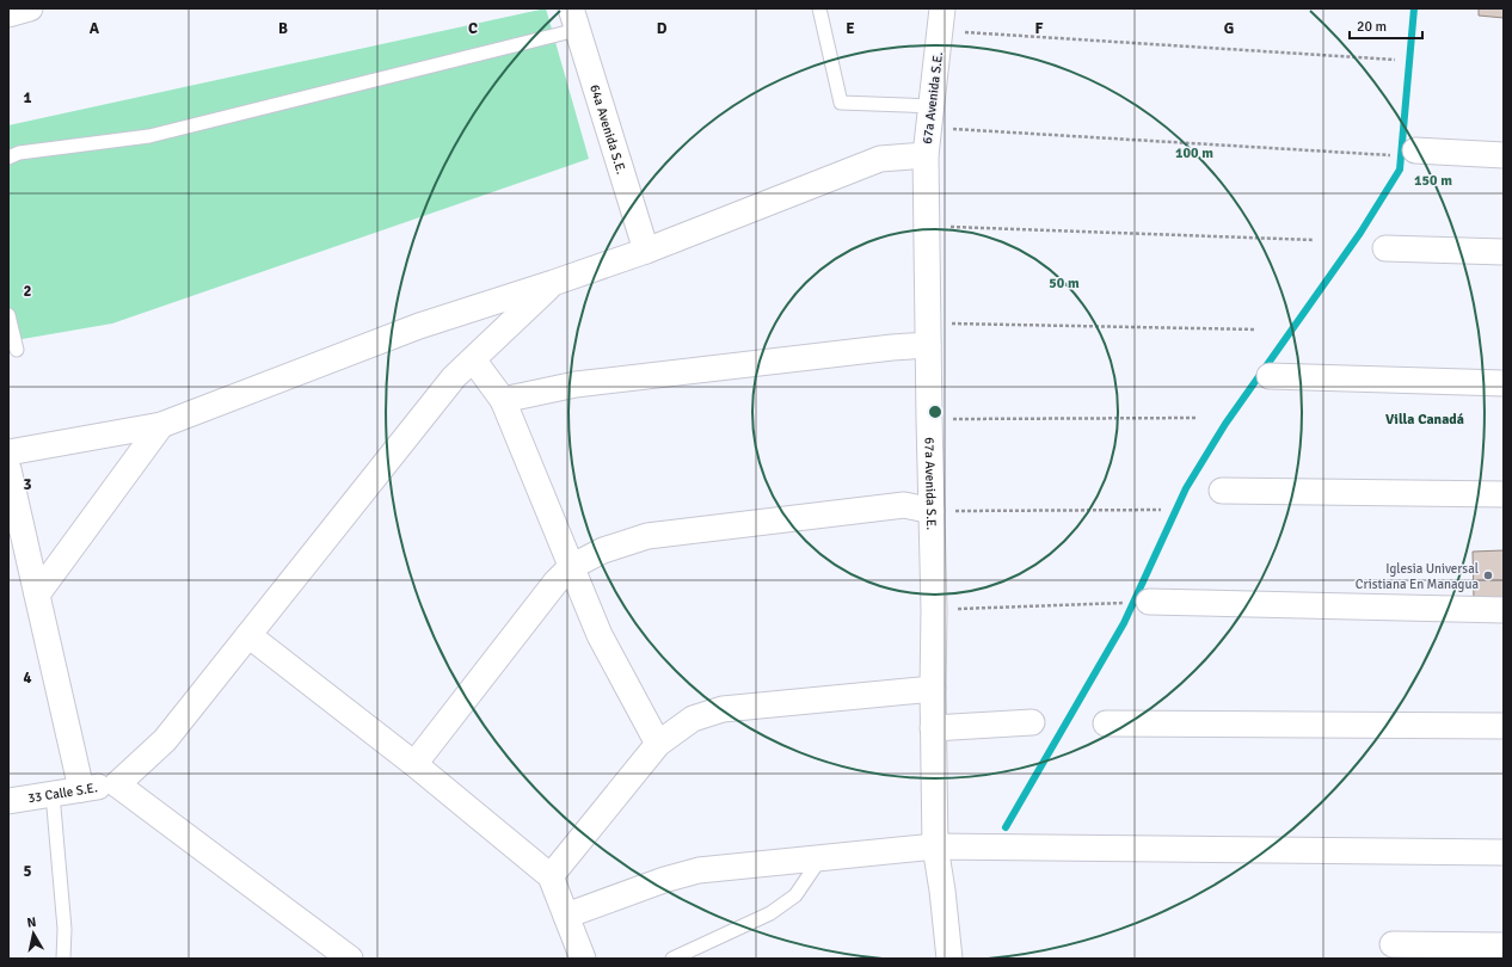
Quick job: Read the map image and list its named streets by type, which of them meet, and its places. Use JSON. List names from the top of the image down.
{
  "streets": {
    "street": ["67a Avenida S.E.", "64a Avenida S.E.", "33 Calle S.E."]
  },
  "districts": ["Villa Canadá"],
  "places": ["Iglesia Universal Cristiana En Managua"],
  "scale_bar": "20 m",
  "north": "top",
  "grid": {
    "columns": [
      "A",
      "B",
      "C",
      "D",
      "E",
      "F",
      "G"
    ],
    "rows": [
      "1",
      "2",
      "3",
      "4",
      "5"
    ]
  },
  "rings": ["100 m", "150 m", "50 m"]
}
